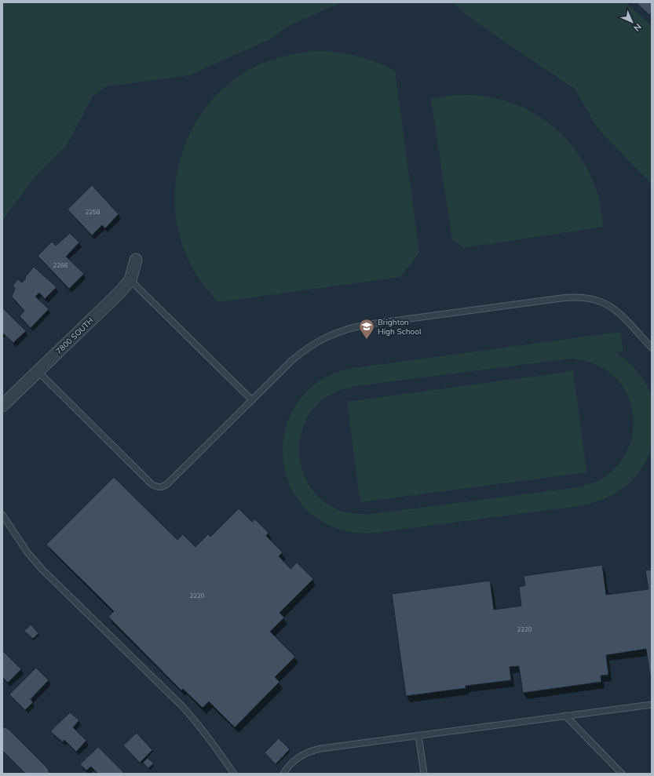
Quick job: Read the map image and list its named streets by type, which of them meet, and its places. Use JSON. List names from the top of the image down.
{
  "streets": {
    "street": ["7800 SOUTH"]
  },
  "places": {
    "school or university": ["Brighton High School"]
  },
  "house_numbers": [
    "2258",
    "2266",
    "2220",
    "2220"
  ],
  "north": "bottom right"
}
